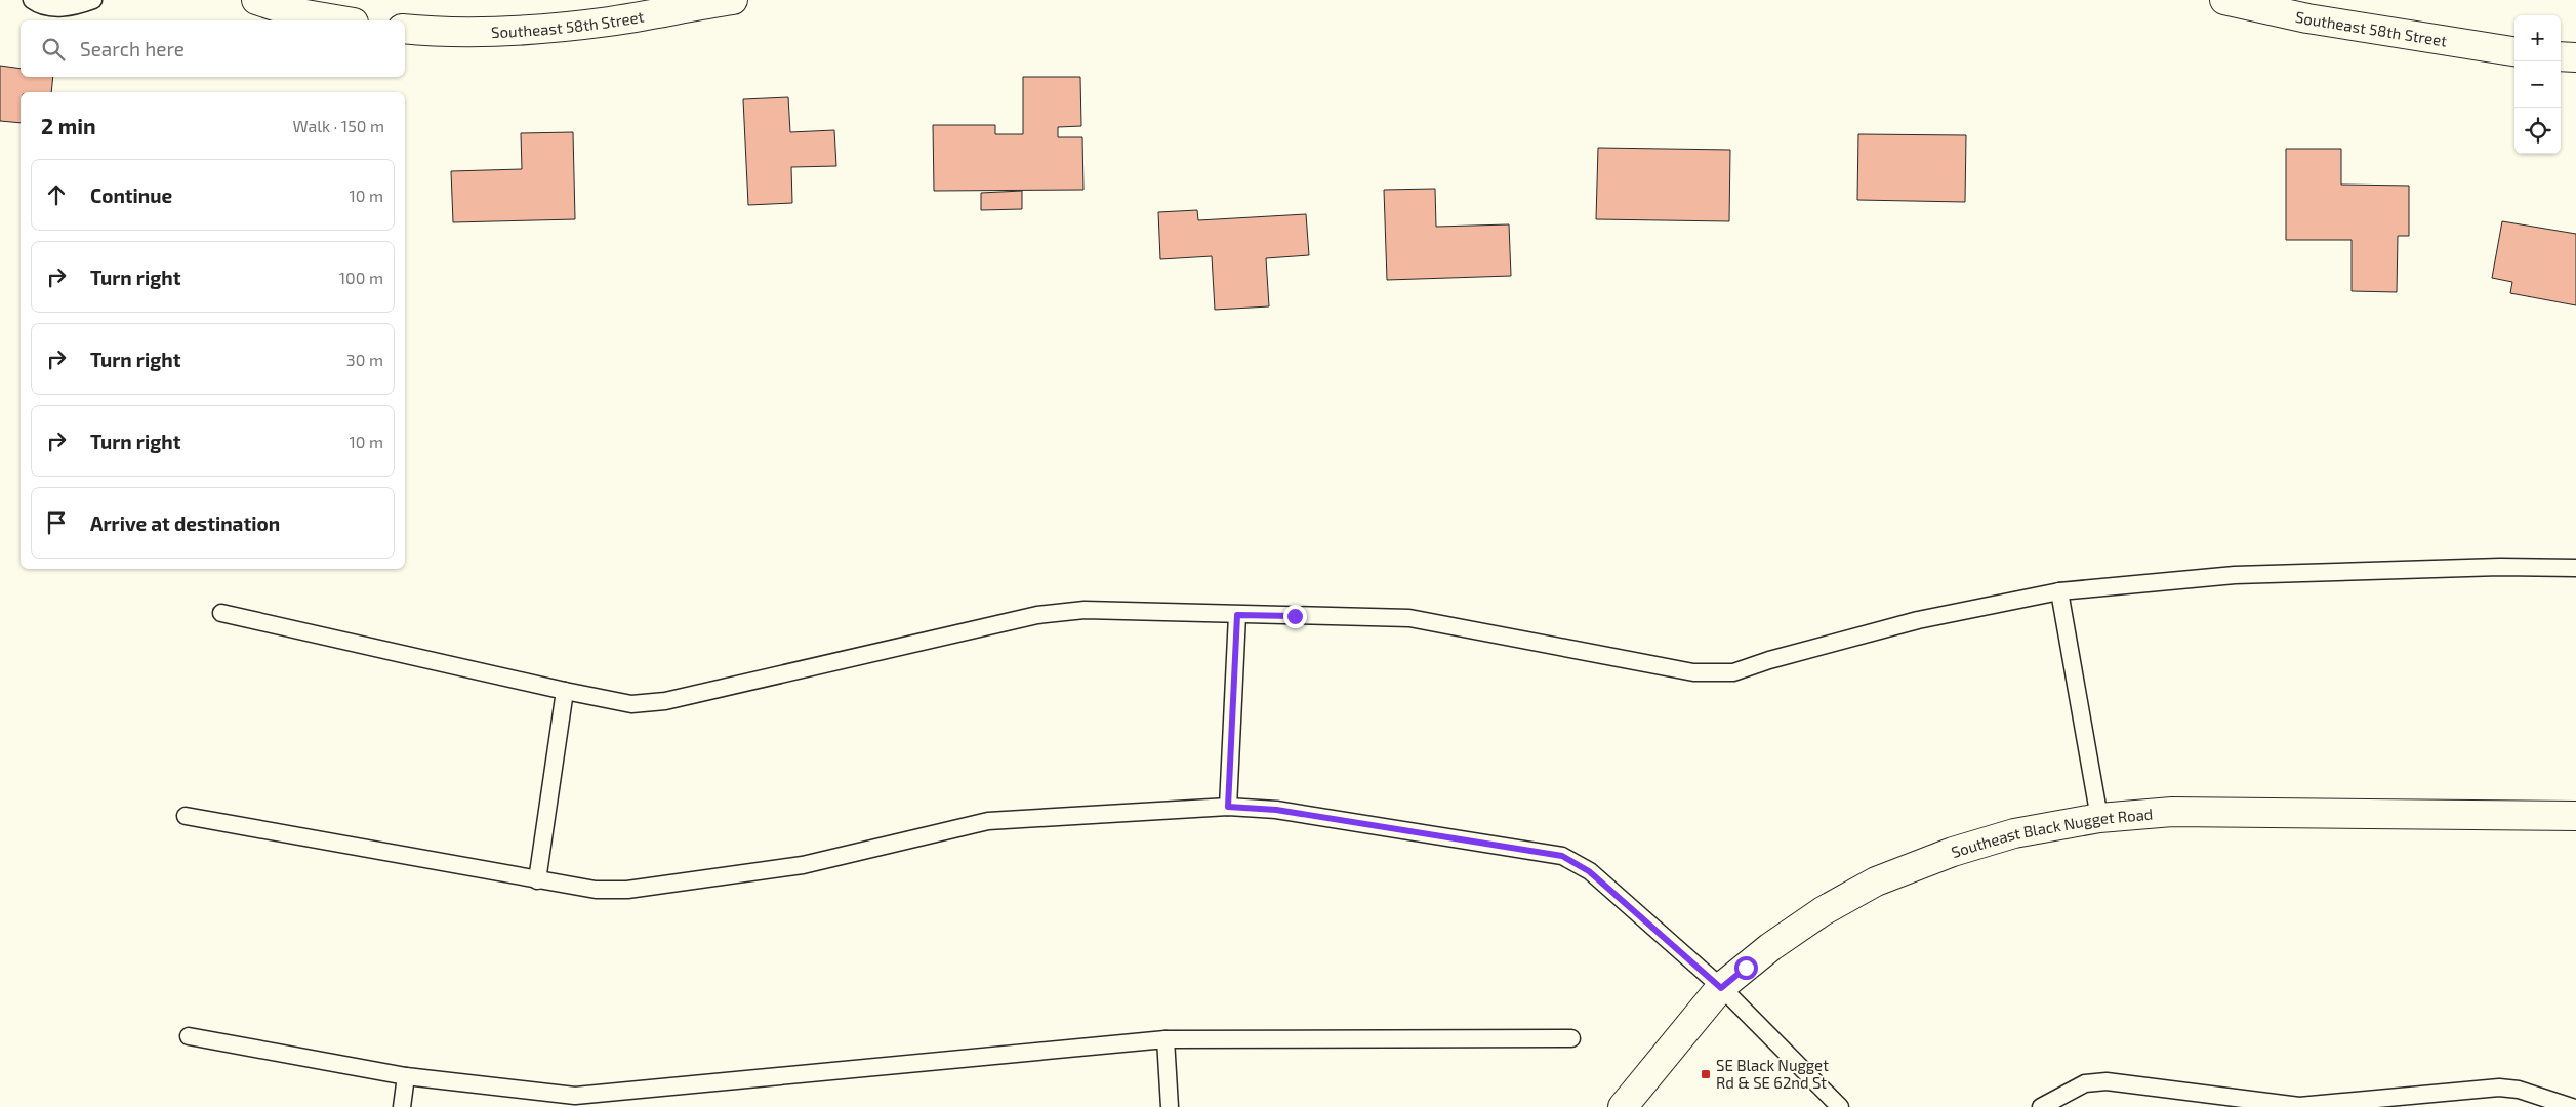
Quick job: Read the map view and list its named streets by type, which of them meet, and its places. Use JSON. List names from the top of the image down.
{
  "streets": {
    "street": ["Southeast 58th Street", "Southeast Black Nugget Road"]
  },
  "places": {
    "transit": ["SE Black Nugget Rd & SE 62nd St"]
  },
  "page": {
    "map_buttons": ["+", "−"],
    "search": "Search here",
    "heading": ["2 min", "Walk · 150 m"],
    "list": [
      ["Continue", "10 m"],
      ["Turn right", "100 m"],
      ["Turn right", "30 m"],
      ["Turn right", "10 m"],
      "Arrive at destination"
    ]
  }
}
